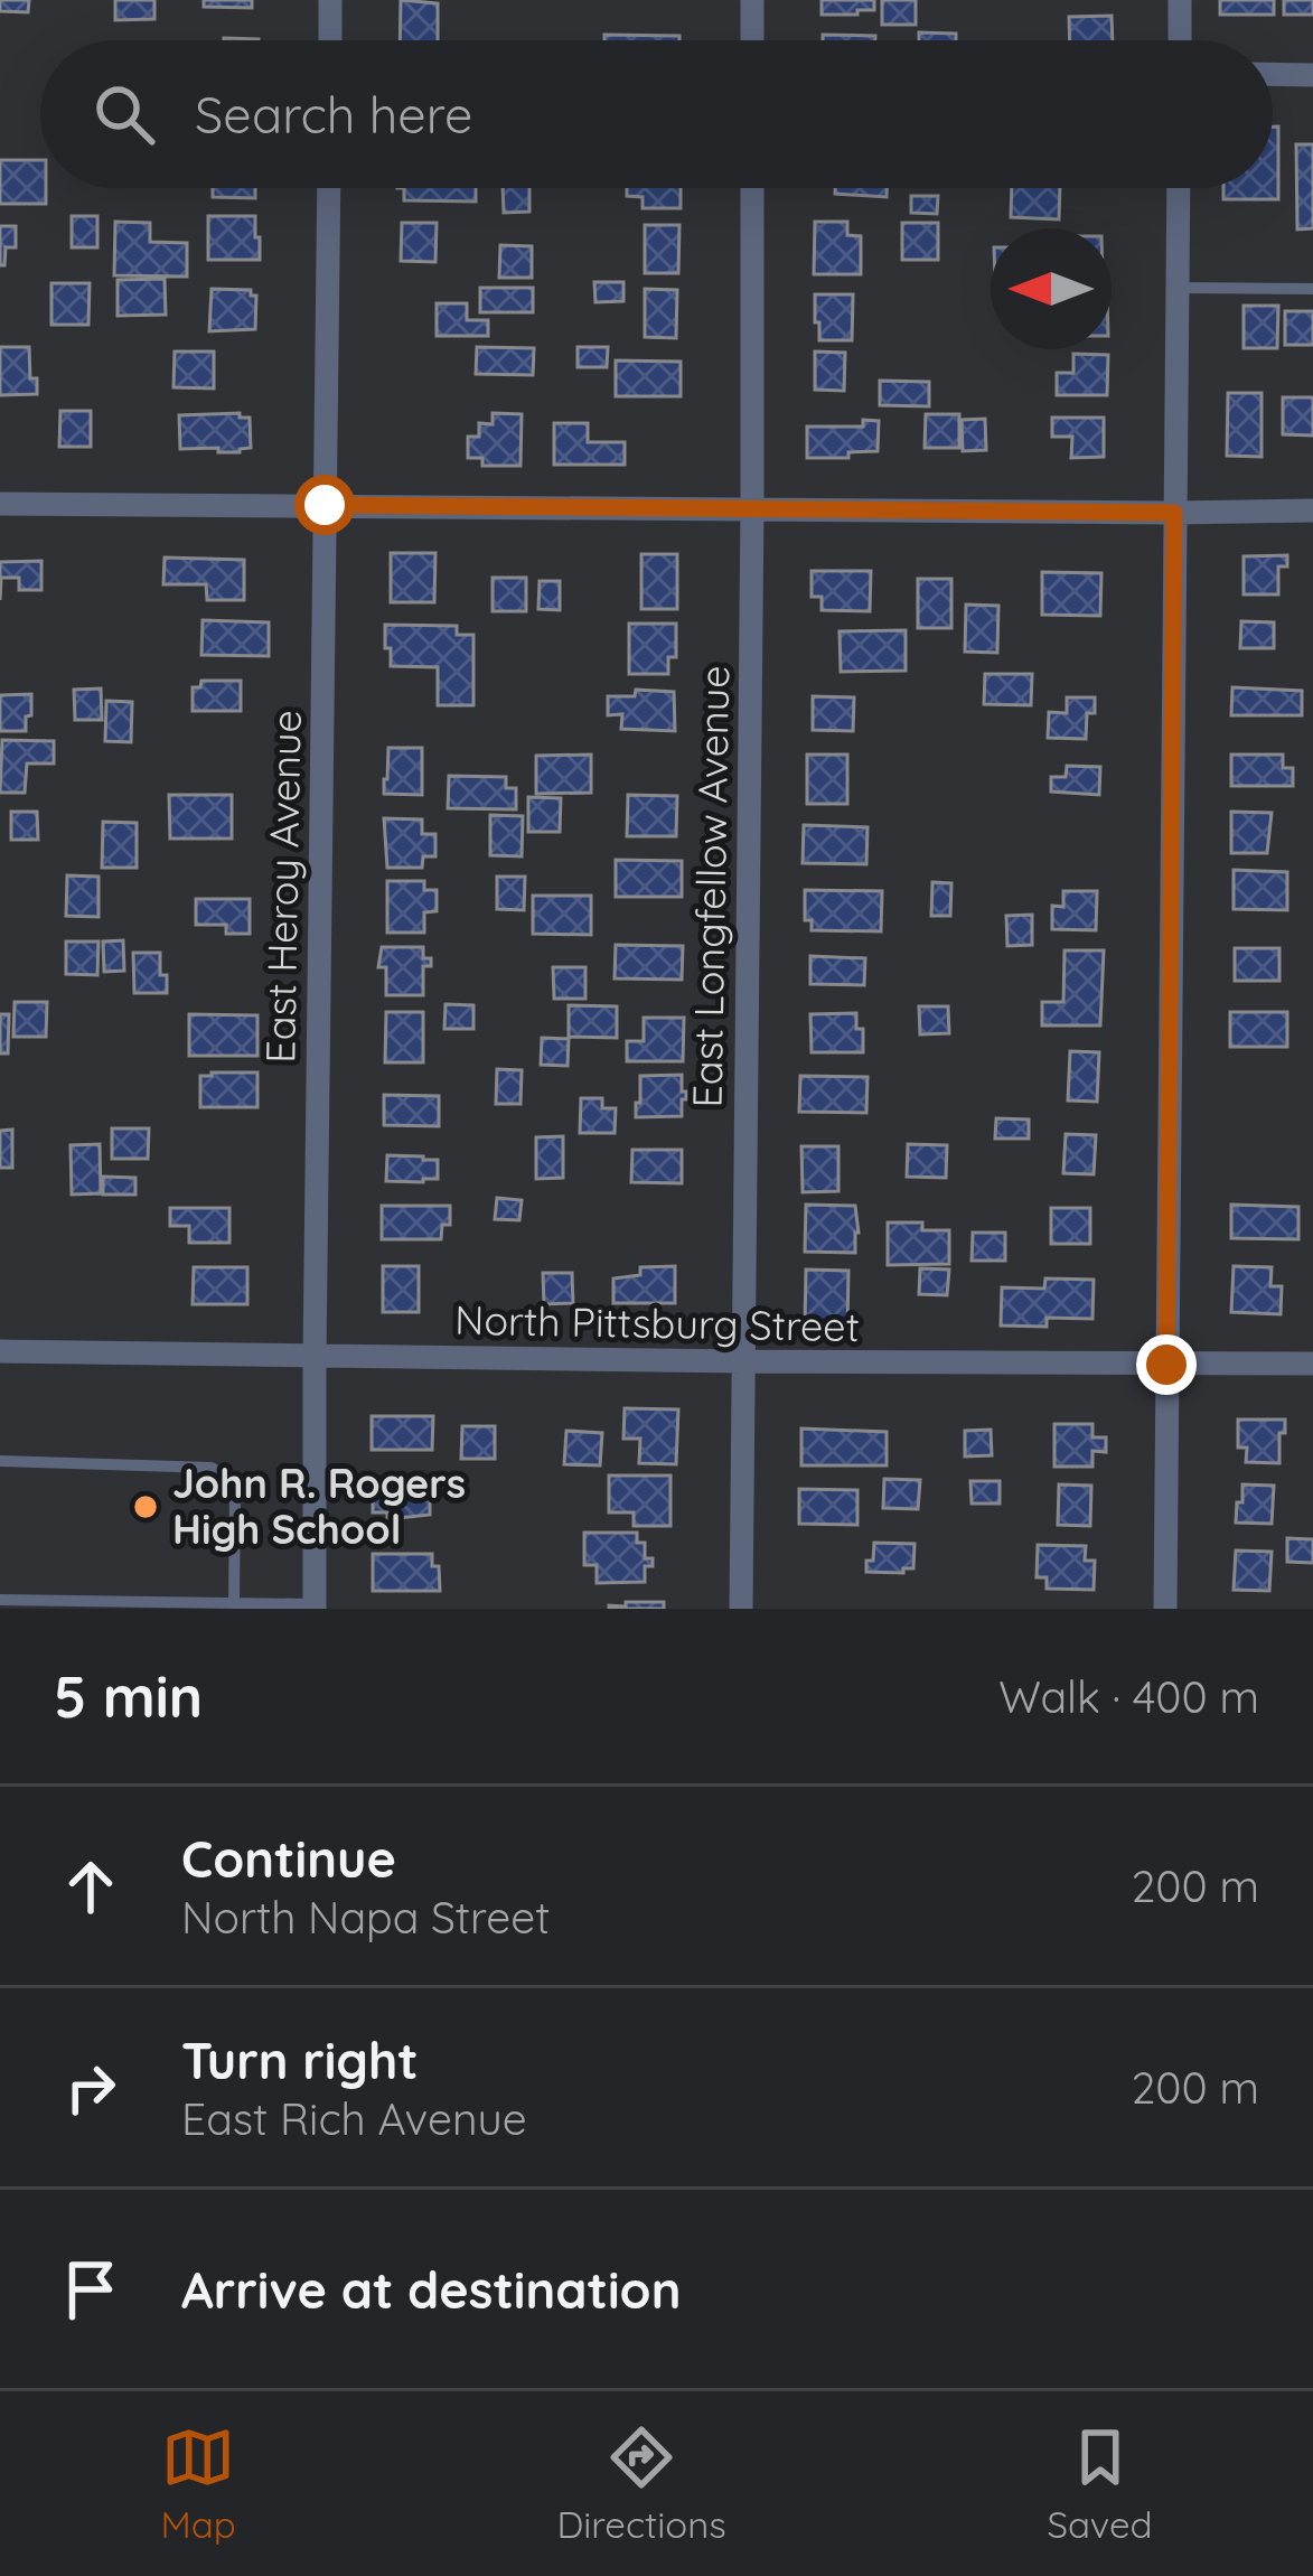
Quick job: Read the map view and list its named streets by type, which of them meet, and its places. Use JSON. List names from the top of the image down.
{
  "streets": {
    "street": ["East Heroy Avenue", "East Longfellow Avenue", "North Pittsburg Street"]
  },
  "crossings": [
    ["East Heroy Avenue", "North Pittsburg Street"],
    ["East Longfellow Avenue", "North Pittsburg Street"]
  ],
  "places": ["John R. Rogers High School"],
  "north": "left",
  "page": {
    "search": "Search here",
    "heading": ["5 min", "Walk · 400 m"],
    "list": [
      ["Continue", "North Napa Street", "200 m"],
      ["Turn right", "East Rich Avenue", "200 m"],
      "Arrive at destination"
    ],
    "nav": ["Map", "Directions", "Saved"]
  }
}
